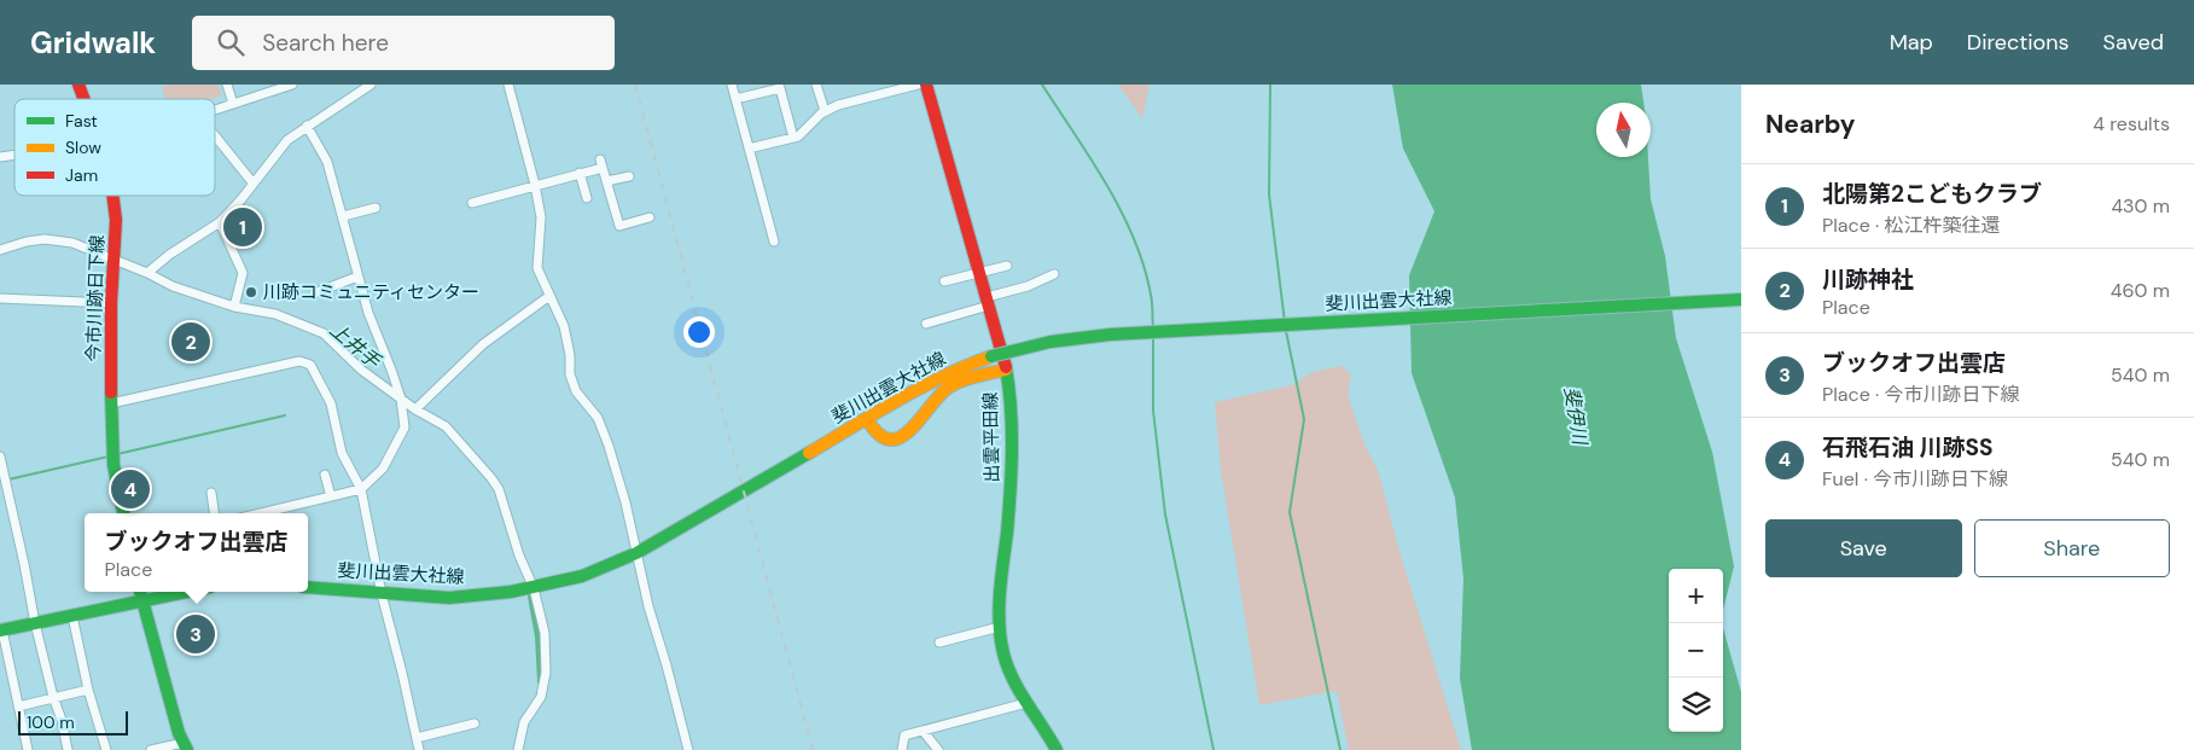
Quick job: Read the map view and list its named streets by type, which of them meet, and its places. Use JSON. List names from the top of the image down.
{
  "streets": {
    "main road": ["今市川跡日下線", "斐川出雲大社線", "出雲平田線"]
  },
  "water": ["上井手", "斐伊川"],
  "places": ["川跡コミュニティセンター"],
  "legend": ["Fast", "Slow", "Jam"],
  "scale_bar": "100 m",
  "north": "top",
  "page": {
    "header": "Gridwalk",
    "search": "Search here",
    "nav": ["Map", "Directions", "Saved"],
    "heading": ["Nearby", "4 results"],
    "list": [
      {
        "mark": "1",
        "name": "北陽第2こどもクラブ",
        "note": "Place · 松江杵築往還",
        "value": "430 m"
      },
      {
        "mark": "2",
        "name": "川跡神社",
        "note": "Place",
        "value": "460 m"
      },
      {
        "mark": "3",
        "name": "ブックオフ出雲店",
        "note": "Place · 今市川跡日下線",
        "value": "540 m"
      },
      {
        "mark": "4",
        "name": "石飛石油 川跡SS",
        "note": "Fuel · 今市川跡日下線",
        "value": "540 m"
      }
    ],
    "pins": [
      "1",
      "2",
      "4",
      "3"
    ],
    "buttons": ["Save", "Share"],
    "popup": ["ブックオフ出雲店", "Place"],
    "map_buttons": ["+", "−"],
    "scale": "100 m"
  }
}
